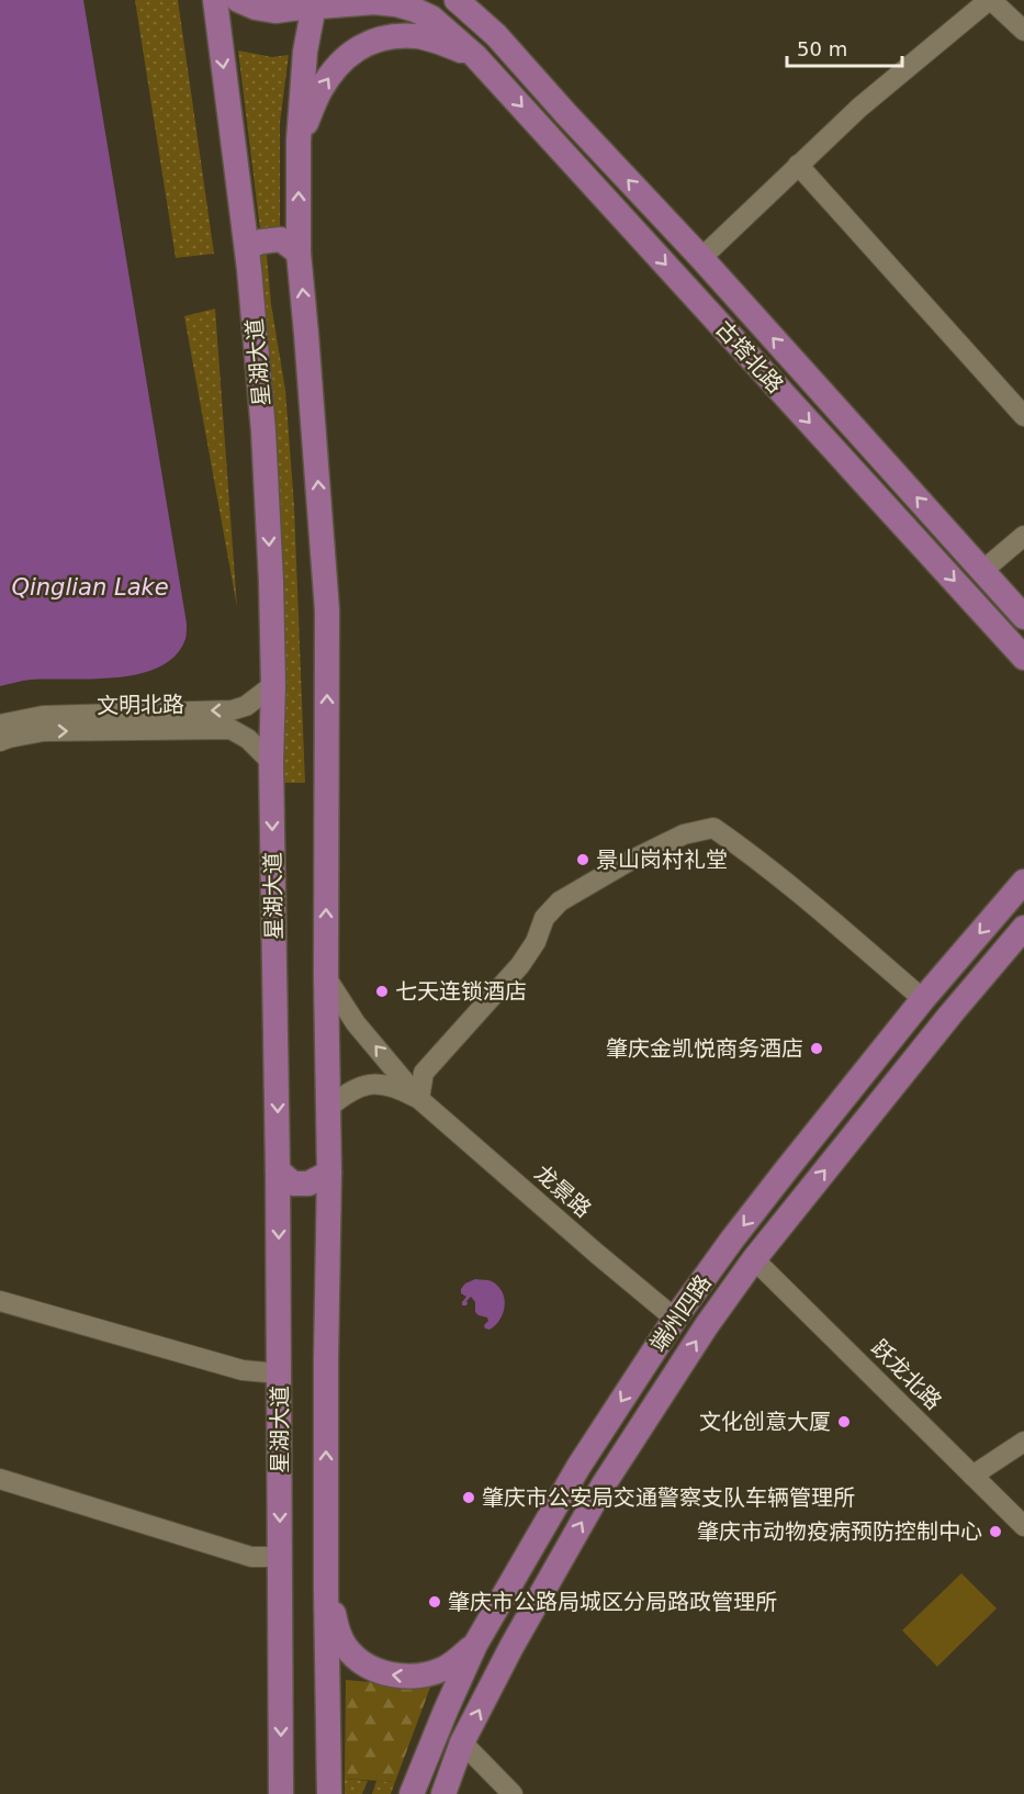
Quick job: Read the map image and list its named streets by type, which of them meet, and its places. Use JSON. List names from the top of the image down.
{
  "streets": {
    "main road": ["古塔北路", "星湖大道", "端州四路"],
    "street": ["文明北路", "龙景路", "跃龙北路"]
  },
  "crossings": [
    ["星湖大道", "文明北路"],
    ["龙景路", "端州四路"],
    ["端州四路", "跃龙北路"]
  ],
  "water": ["Qinglian Lake"],
  "places": [
    "景山岗村礼堂",
    "七天连锁酒店",
    "肇庆金凯悦商务酒店",
    "文化创意大厦",
    "肇庆市公安局交通警察支队车辆管理所",
    "肇庆市动物疫病预防控制中心",
    "肇庆市公路局城区分局路政管理所"
  ],
  "scale_bar": "50 m"
}
